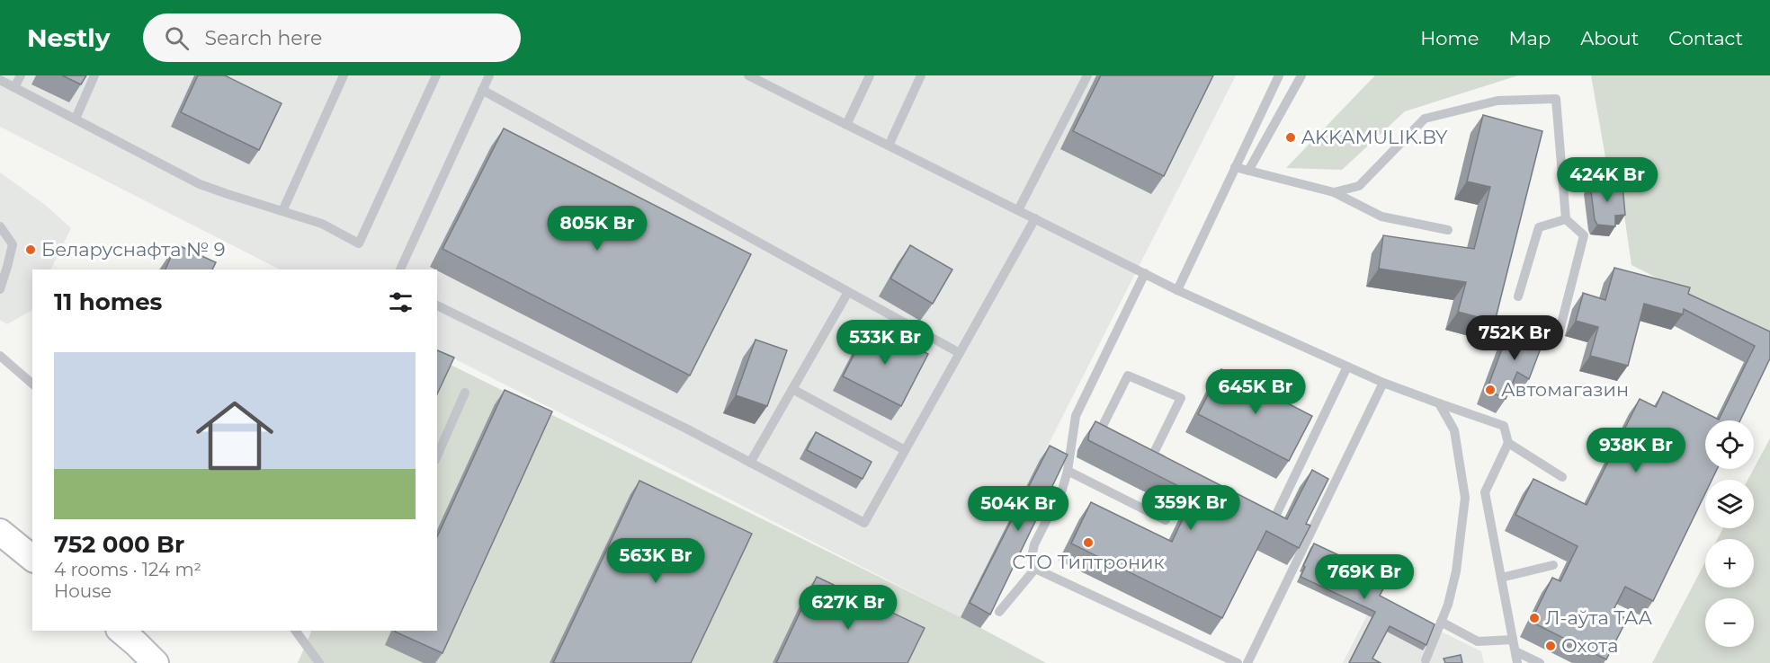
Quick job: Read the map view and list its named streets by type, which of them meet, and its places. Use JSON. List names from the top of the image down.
{
  "places": [
    "AKKAMULIK.BY",
    "Беларуснафта № 9",
    "Автомагазин",
    "СТО Типтроник",
    "Л-аўта ТАА",
    "Охота"
  ],
  "page": {
    "header": "Nestly",
    "search": "Search here",
    "nav": [
      "Home",
      "Map",
      "About",
      "Contact"
    ],
    "price": [
      "424K Br",
      "805K Br",
      "752K Br",
      "533K Br",
      "645K Br",
      "938K Br",
      "359K Br",
      "504K Br",
      "563K Br",
      "769K Br",
      "627K Br"
    ],
    "heading": "11 homes",
    "list": [
      {
        "name": "752 000 Br",
        "note": "4 rooms · 124 m² · House"
      }
    ],
    "map_buttons": ["+", "−"]
  }
}
